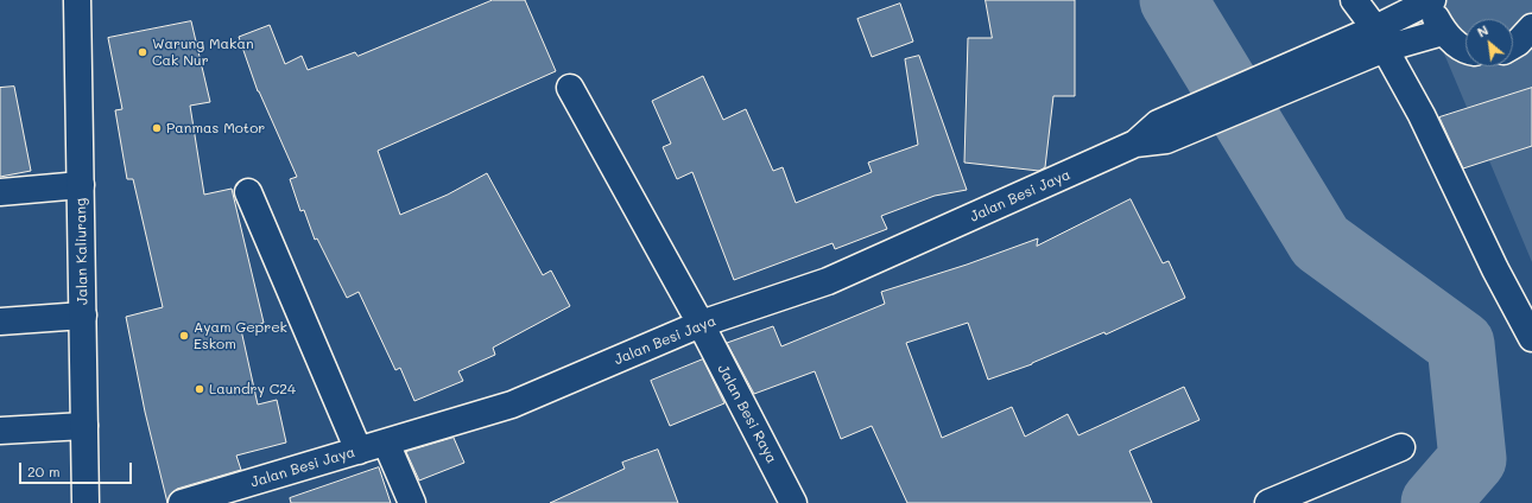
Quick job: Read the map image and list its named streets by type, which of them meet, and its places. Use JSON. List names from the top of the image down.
{
  "streets": {
    "street": ["Jalan Besi Jaya", "Jalan Kaliurang", "Jalan Besi Raya"]
  },
  "crossings": [
    ["Jalan Besi Jaya", "Jalan Besi Raya"]
  ],
  "places": [
    "Warung Makan Cak Nur",
    "Panmas Motor",
    "Ayam Geprek Eskom",
    "Laundry C24"
  ],
  "scale_bar": "20 m",
  "north": "top left"
}
